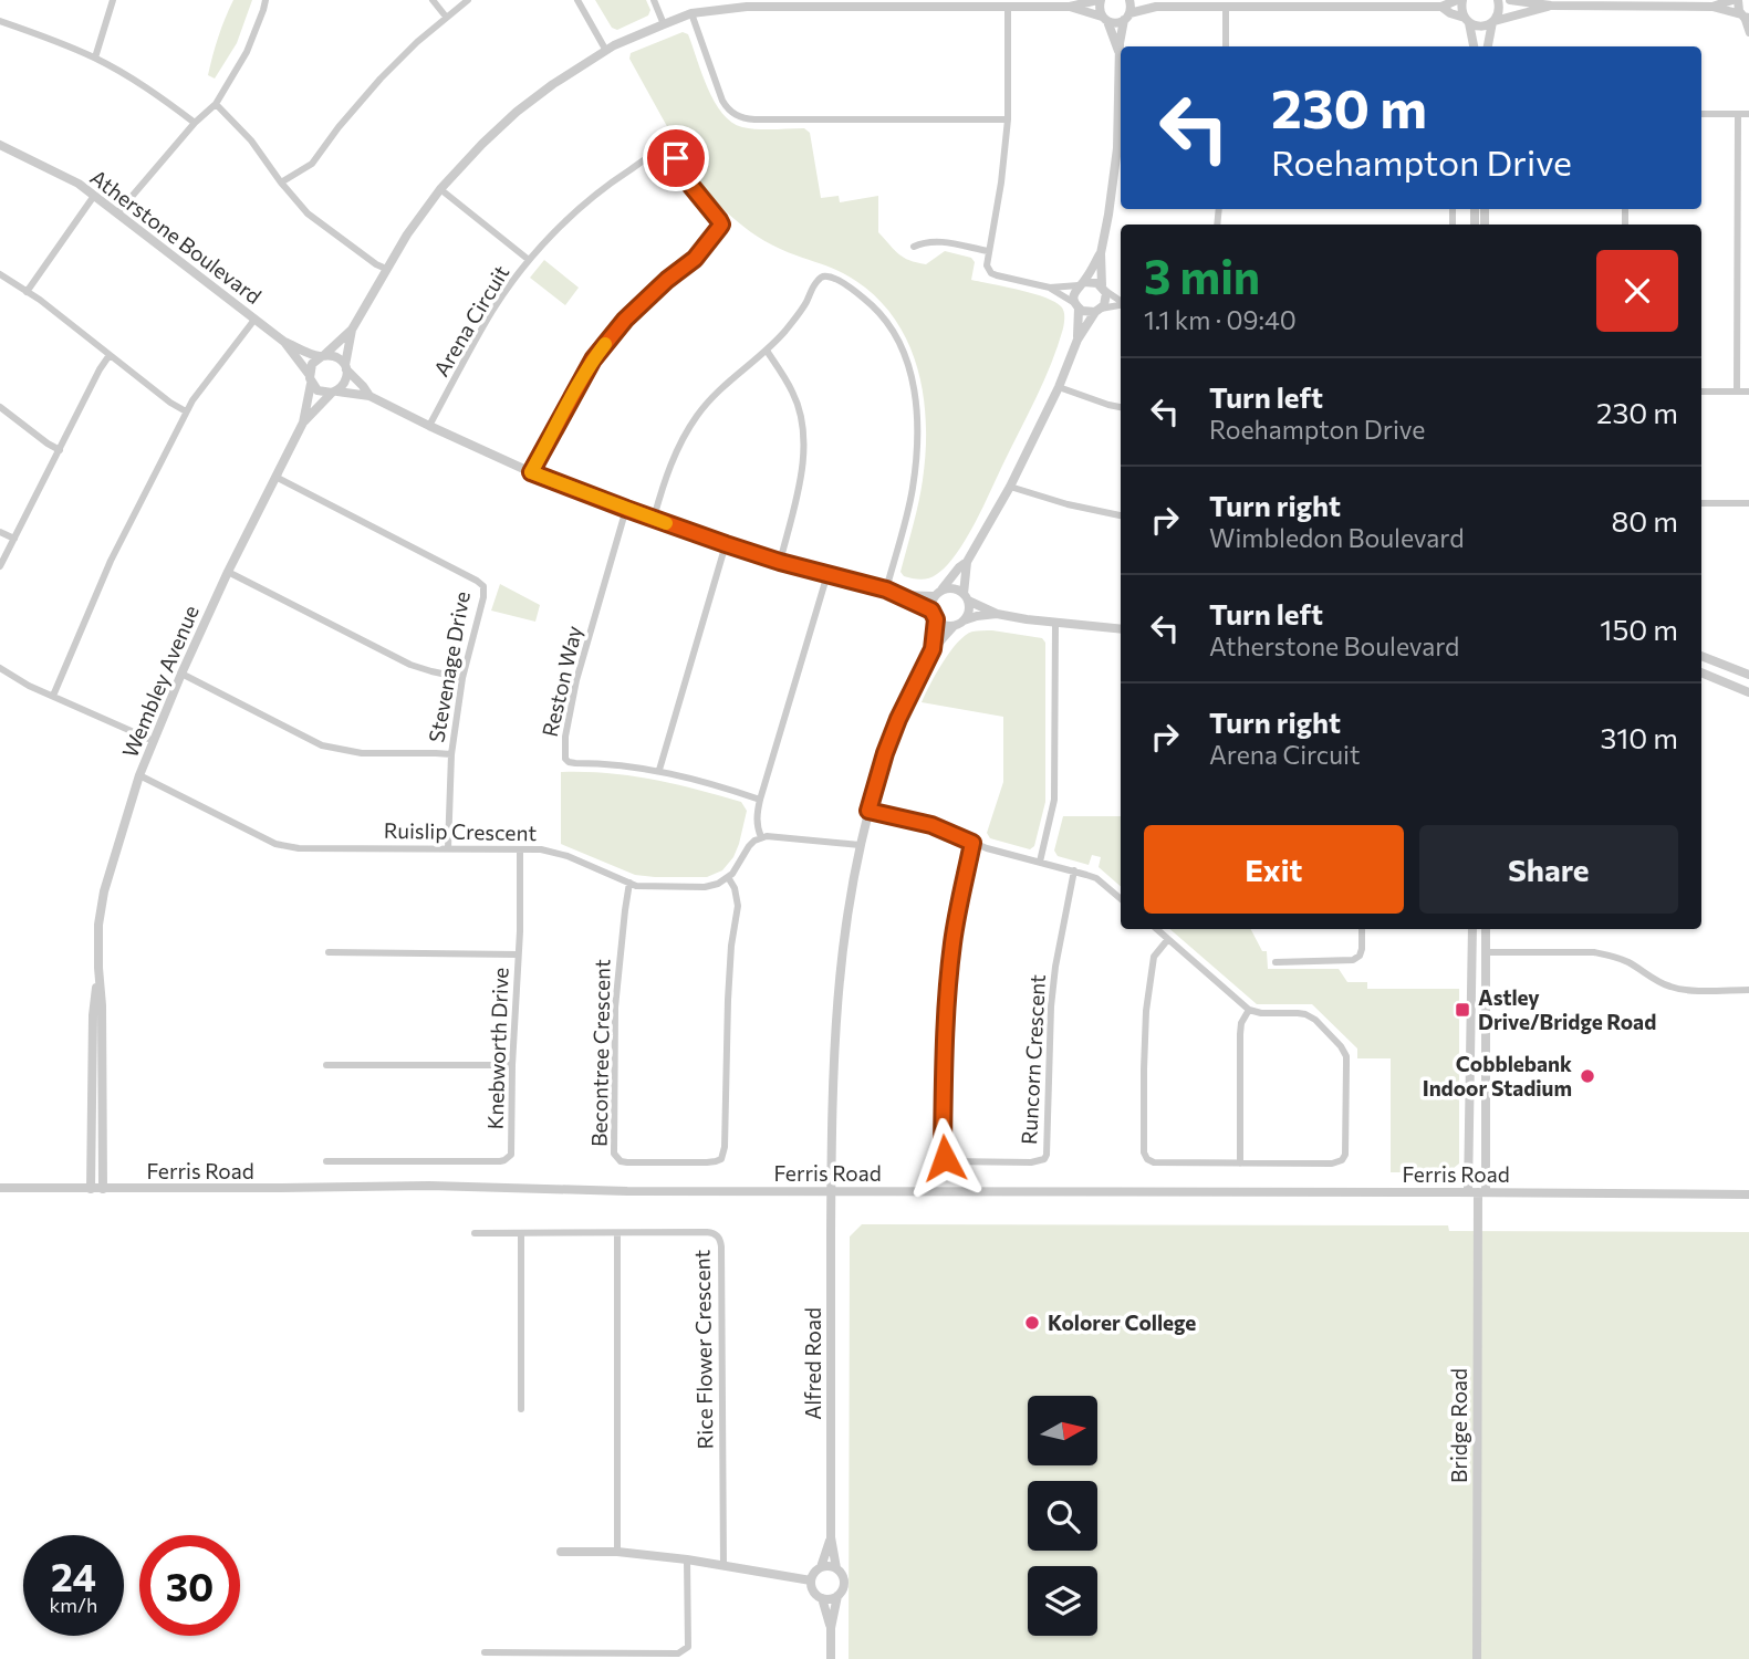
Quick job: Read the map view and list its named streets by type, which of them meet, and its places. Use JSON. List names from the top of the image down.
{
  "streets": {
    "street": [
      "Atherstone Boulevard",
      "Arena Circuit",
      "Stevenage Drive",
      "Wembley Avenue",
      "Reston Way",
      "Ruislip Crescent",
      "Knebworth Drive",
      "Becontree Crescent",
      "Runcorn Crescent",
      "Ferris Road",
      "Rice Flower Crescent",
      "Alfred Road",
      "Bridge Road"
    ]
  },
  "crossings": [
    ["Atherstone Boulevard", "Wembley Avenue"],
    ["Stevenage Drive", "Wembley Avenue"],
    ["Stevenage Drive", "Ruislip Crescent"],
    ["Wembley Avenue", "Ruislip Crescent"],
    ["Wembley Avenue", "Ferris Road"],
    ["Ruislip Crescent", "Knebworth Drive"],
    ["Ruislip Crescent", "Becontree Crescent"],
    ["Ferris Road", "Alfred Road"],
    ["Ferris Road", "Bridge Road"]
  ],
  "places": {
    "transit": ["Astley Drive/Bridge Road"],
    "other": ["Cobblebank Indoor Stadium", "Kolorer College"]
  },
  "north": "right",
  "page": {
    "turn": ["230 m", "Roehampton Drive"],
    "heading": ["3 min", "1.1 km · 09:40"],
    "list": [
      {
        "name": "Turn left",
        "note": "Roehampton Drive",
        "value": "230 m"
      },
      {
        "name": "Turn right",
        "note": "Wimbledon Boulevard",
        "value": "80 m"
      },
      {
        "name": "Turn left",
        "note": "Atherstone Boulevard",
        "value": "150 m"
      },
      {
        "name": "Turn right",
        "note": "Arena Circuit",
        "value": "310 m"
      }
    ],
    "buttons": ["Exit", "Share"],
    "speed": "24 km/h",
    "limit": "30"
  }
}
